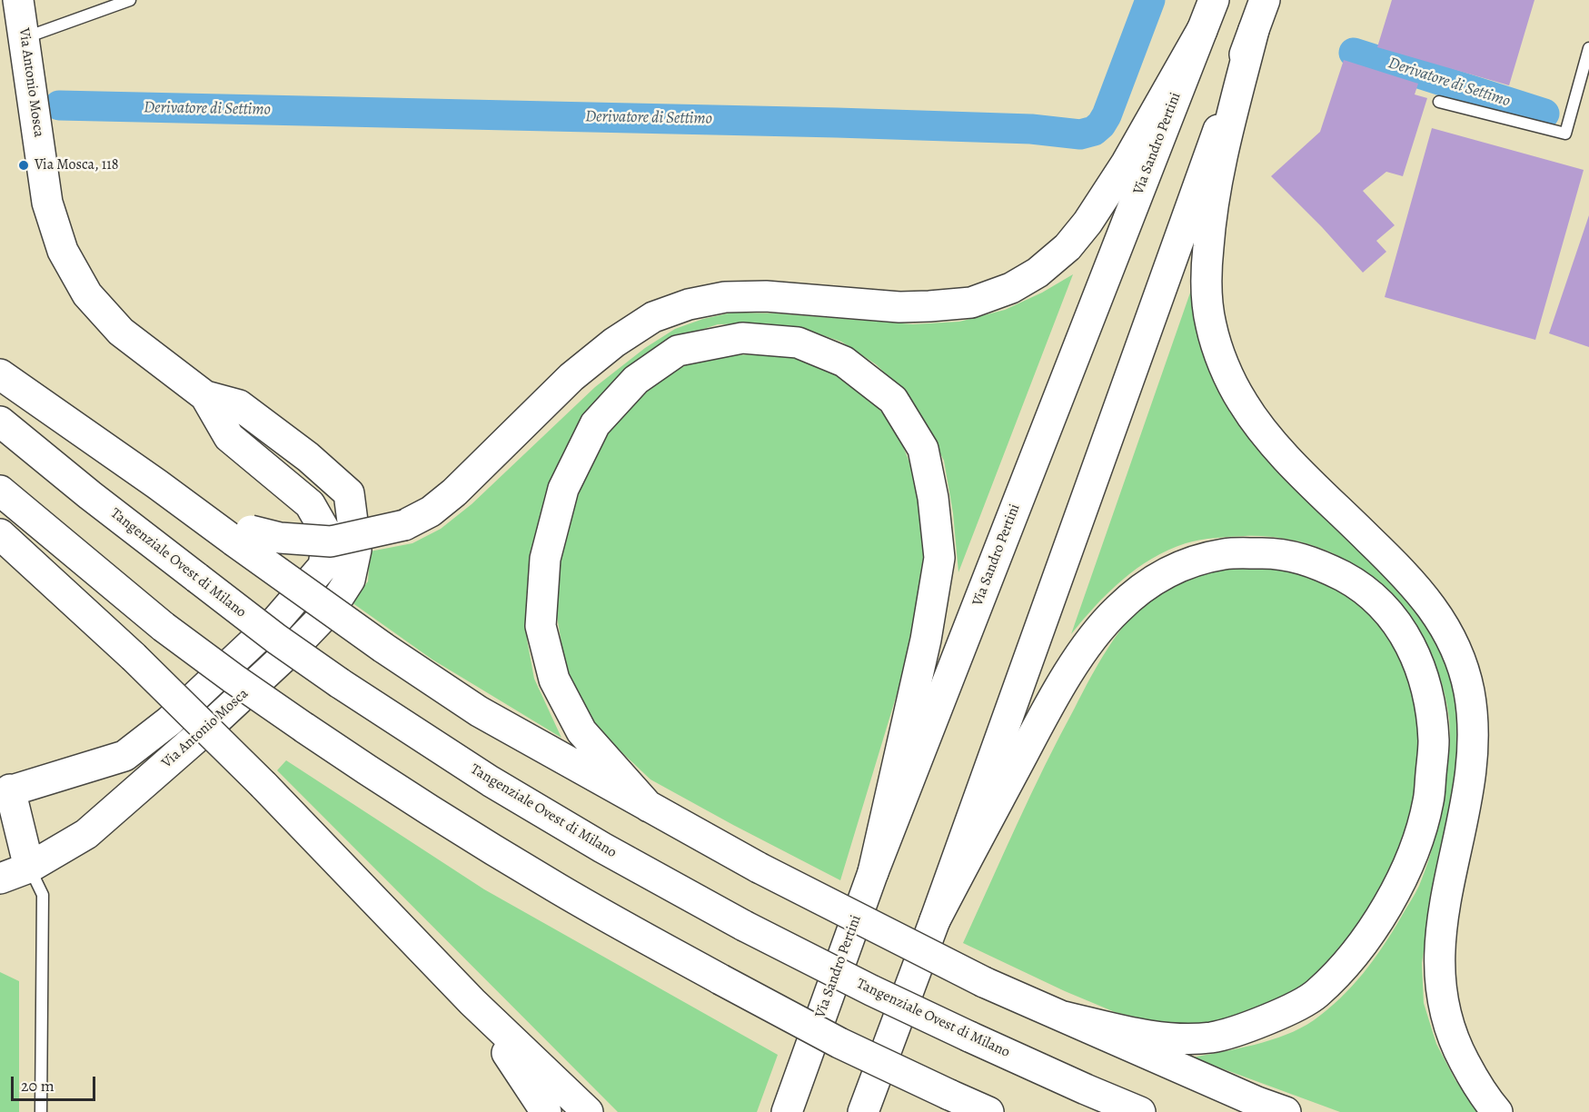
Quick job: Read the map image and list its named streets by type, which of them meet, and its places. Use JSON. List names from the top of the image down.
{
  "streets": {
    "main road": ["Via Antonio Mosca", "Via Sandro Pertini", "Tangenziale Ovest di Milano"]
  },
  "water": ["Derivatore di Settimo"],
  "places": ["Via Mosca, 118"],
  "scale_bar": "20 m"
}
